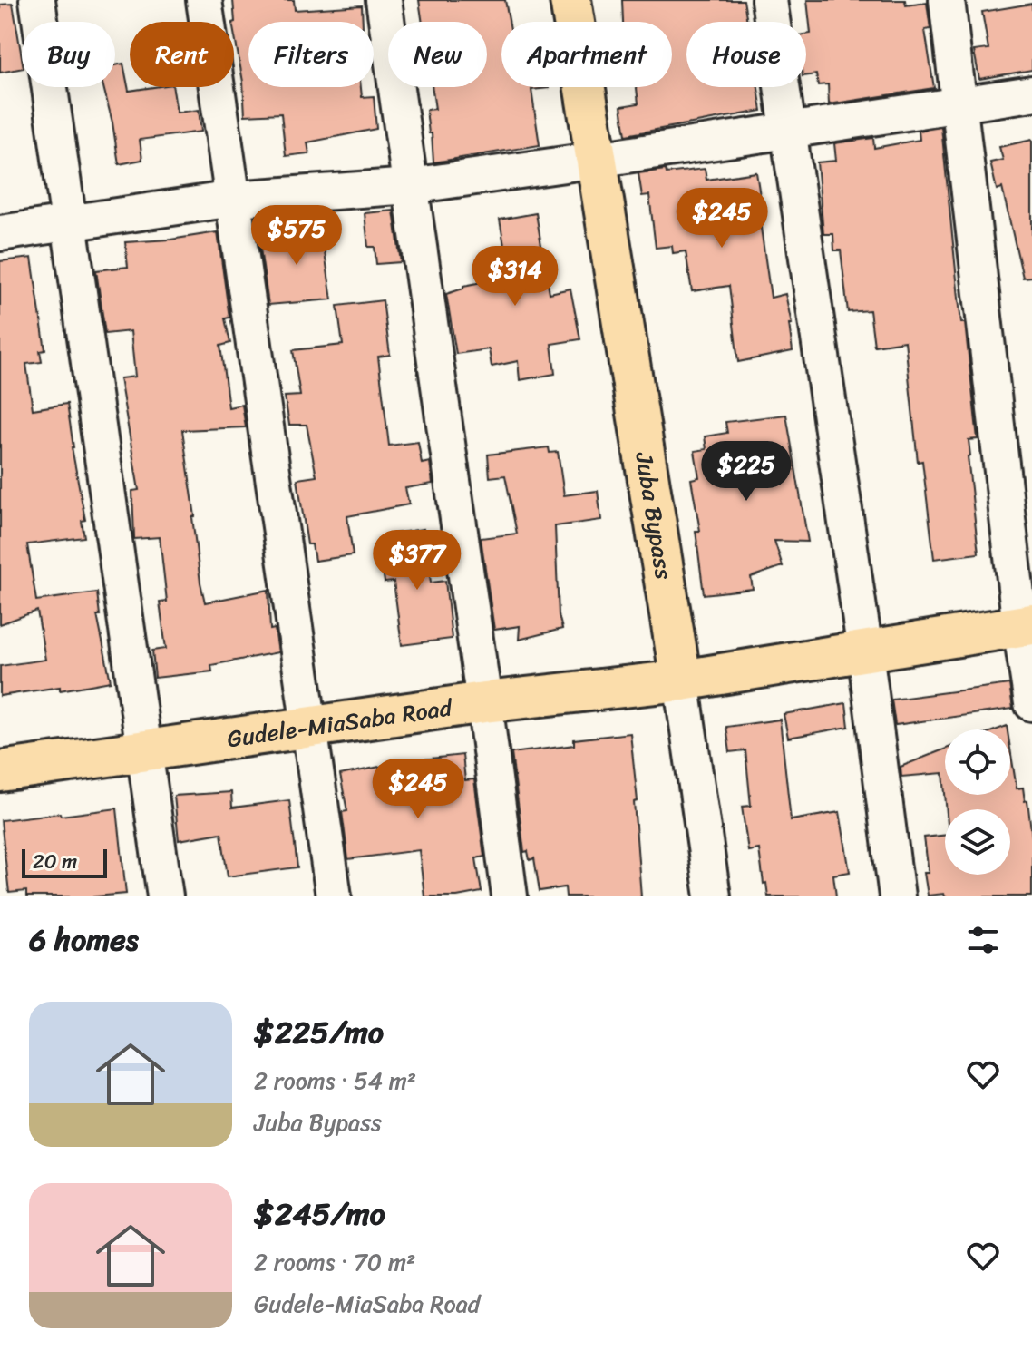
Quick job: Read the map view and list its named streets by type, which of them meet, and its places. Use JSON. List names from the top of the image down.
{
  "streets": {
    "main road": ["Juba Bypass", "Gudele-MiaSaba Road"]
  },
  "crossings": [
    ["Juba Bypass", "Gudele-MiaSaba Road"]
  ],
  "scale_bar": "20 m",
  "page": {
    "chip": [
      "Buy",
      "Rent",
      "Filters",
      "New",
      "Apartment",
      "House"
    ],
    "price": [
      "$245",
      "$575",
      "$314",
      "$225",
      "$377",
      "$245"
    ],
    "scale": "20 m",
    "heading": "6 homes",
    "list": [
      {
        "name": "$225/mo",
        "note": "2 rooms · 54 m² · Juba Bypass"
      },
      {
        "name": "$245/mo",
        "note": "2 rooms · 70 m² · Gudele-MiaSaba Road"
      }
    ]
  }
}
